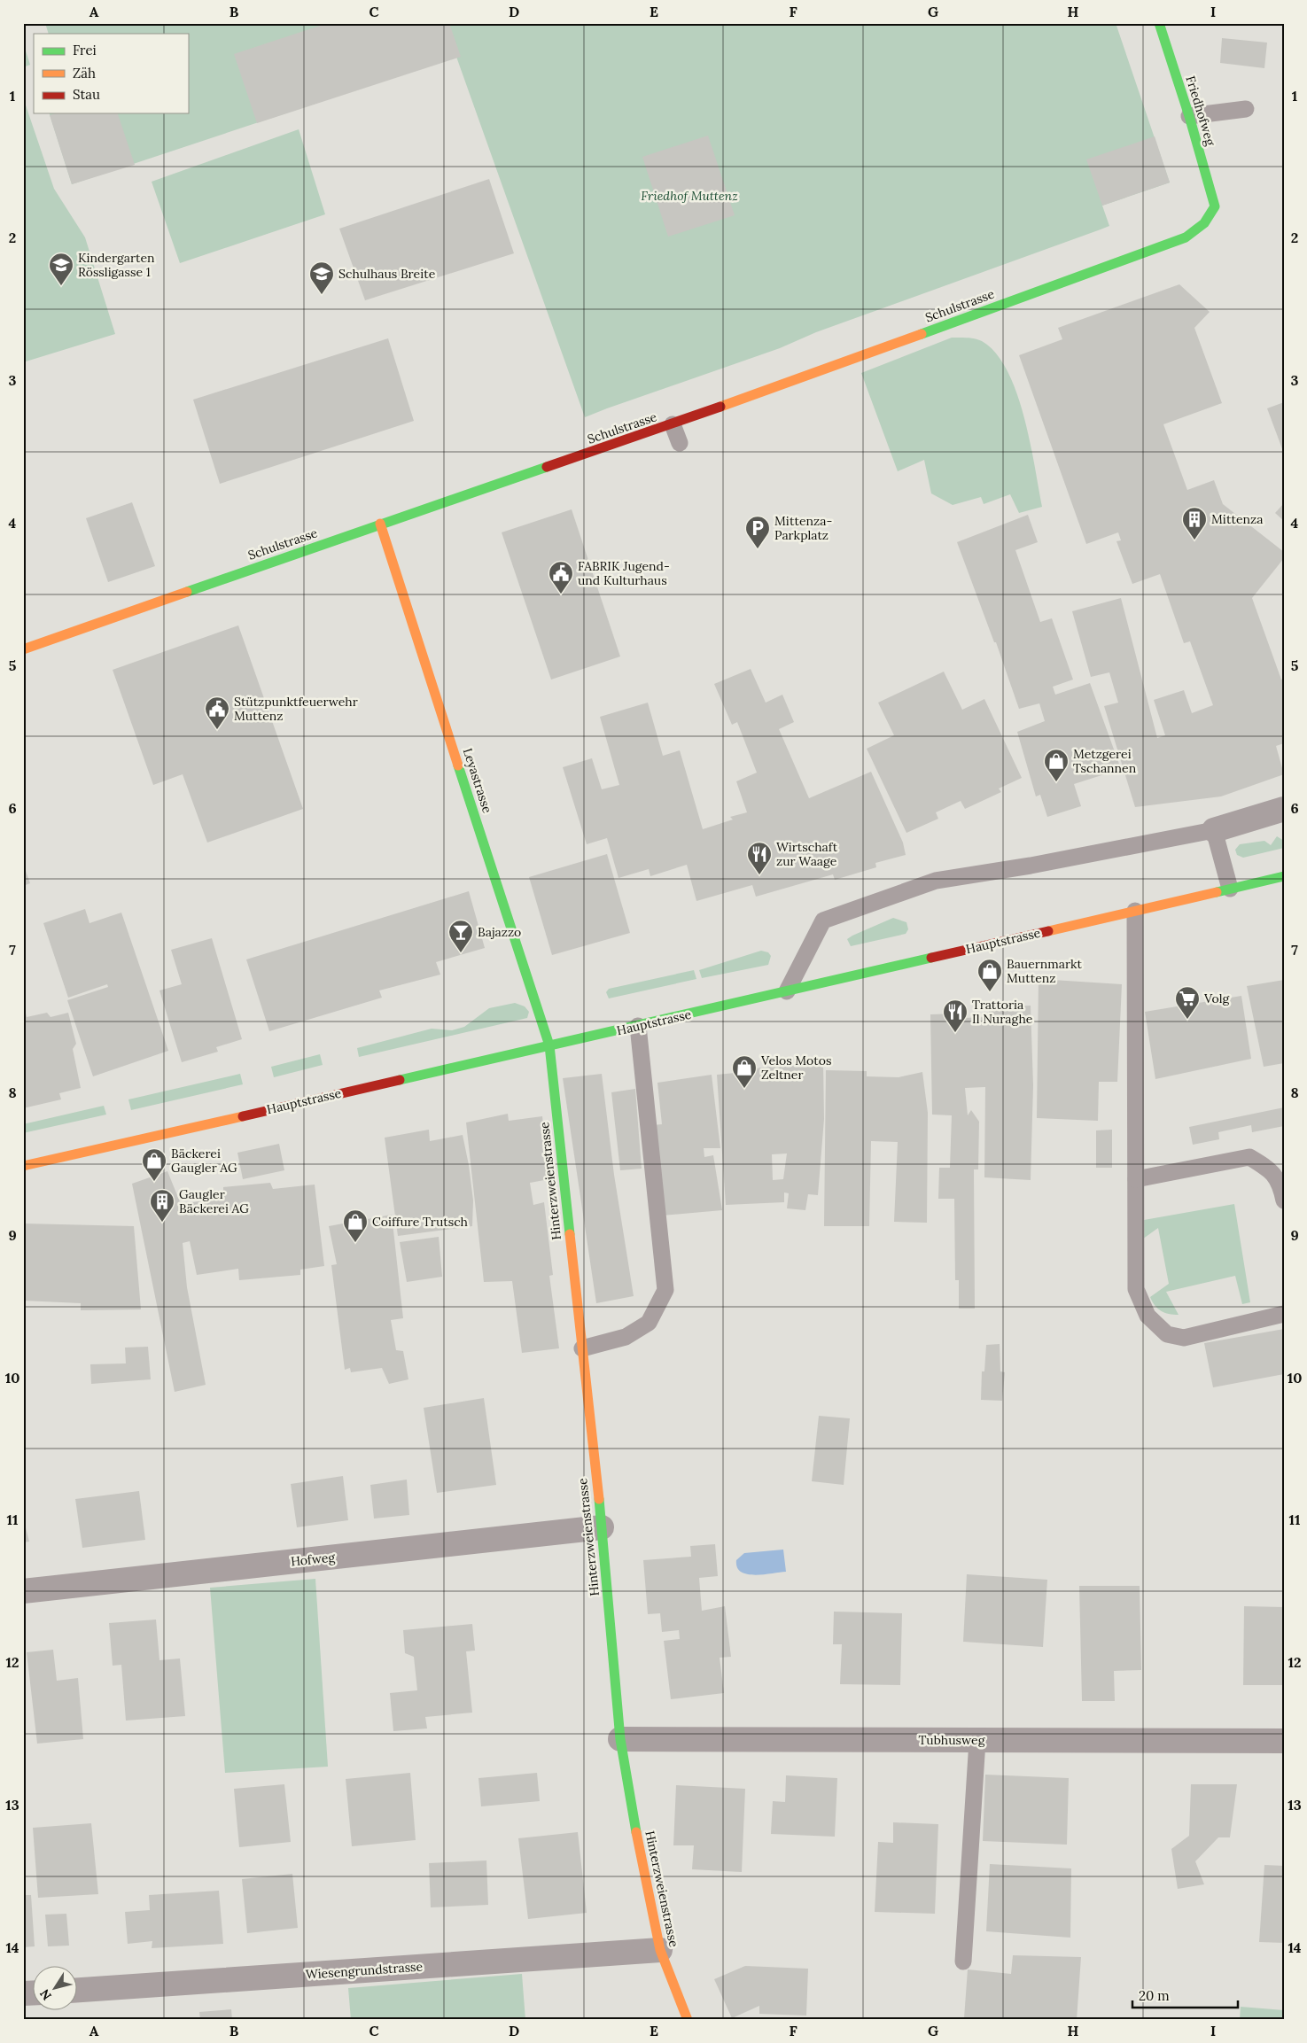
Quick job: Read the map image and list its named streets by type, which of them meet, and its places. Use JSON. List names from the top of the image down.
{
  "streets": {
    "street": [
      "Friedhofweg",
      "Schulstrasse",
      "Leyastrasse",
      "Hauptstrasse",
      "Hinterzweienstrasse",
      "Hofweg",
      "Tubhusweg",
      "Wiesengrundstrasse"
    ]
  },
  "crossings": [
    ["Friedhofweg", "Schulstrasse"],
    ["Schulstrasse", "Leyastrasse"],
    ["Leyastrasse", "Hauptstrasse"],
    ["Leyastrasse", "Hinterzweienstrasse"],
    ["Hauptstrasse", "Hinterzweienstrasse"],
    ["Hinterzweienstrasse", "Hofweg"],
    ["Hinterzweienstrasse", "Tubhusweg"],
    ["Hinterzweienstrasse", "Wiesengrundstrasse"]
  ],
  "parks": ["Friedhof Muttenz"],
  "places": {
    "school or university": ["Kindergarten Rössligasse 1", "Schulhaus Breite"],
    "building": ["Mittenza", "Gaugler Bäckerei AG"],
    "parking": ["Mittenza- Parkplatz"],
    "public building": ["FABRIK Jugend- und Kulturhaus", "Stützpunktfeuerwehr Muttenz"],
    "shop": [
      "Metzgerei Tschannen",
      "Bauernmarkt Muttenz",
      "Velos Motos Zeltner",
      "Bäckerei Gaugler AG",
      "Coiffure Trutsch"
    ],
    "restaurant": ["Wirtschaft zur Waage", "Trattoria Il Nuraghe"],
    "bar": ["Bajazzo"],
    "supermarket": ["Volg"]
  },
  "legend": ["Frei", "Zäh", "Stau"],
  "scale_bar": "20 m",
  "north": "bottom left",
  "grid": {
    "columns": [
      "A",
      "B",
      "C",
      "D",
      "E",
      "F",
      "G",
      "H",
      "I"
    ],
    "rows": [
      "1",
      "2",
      "3",
      "4",
      "5",
      "6",
      "7",
      "8",
      "9",
      "10",
      "11",
      "12",
      "13",
      "14"
    ]
  }
}
